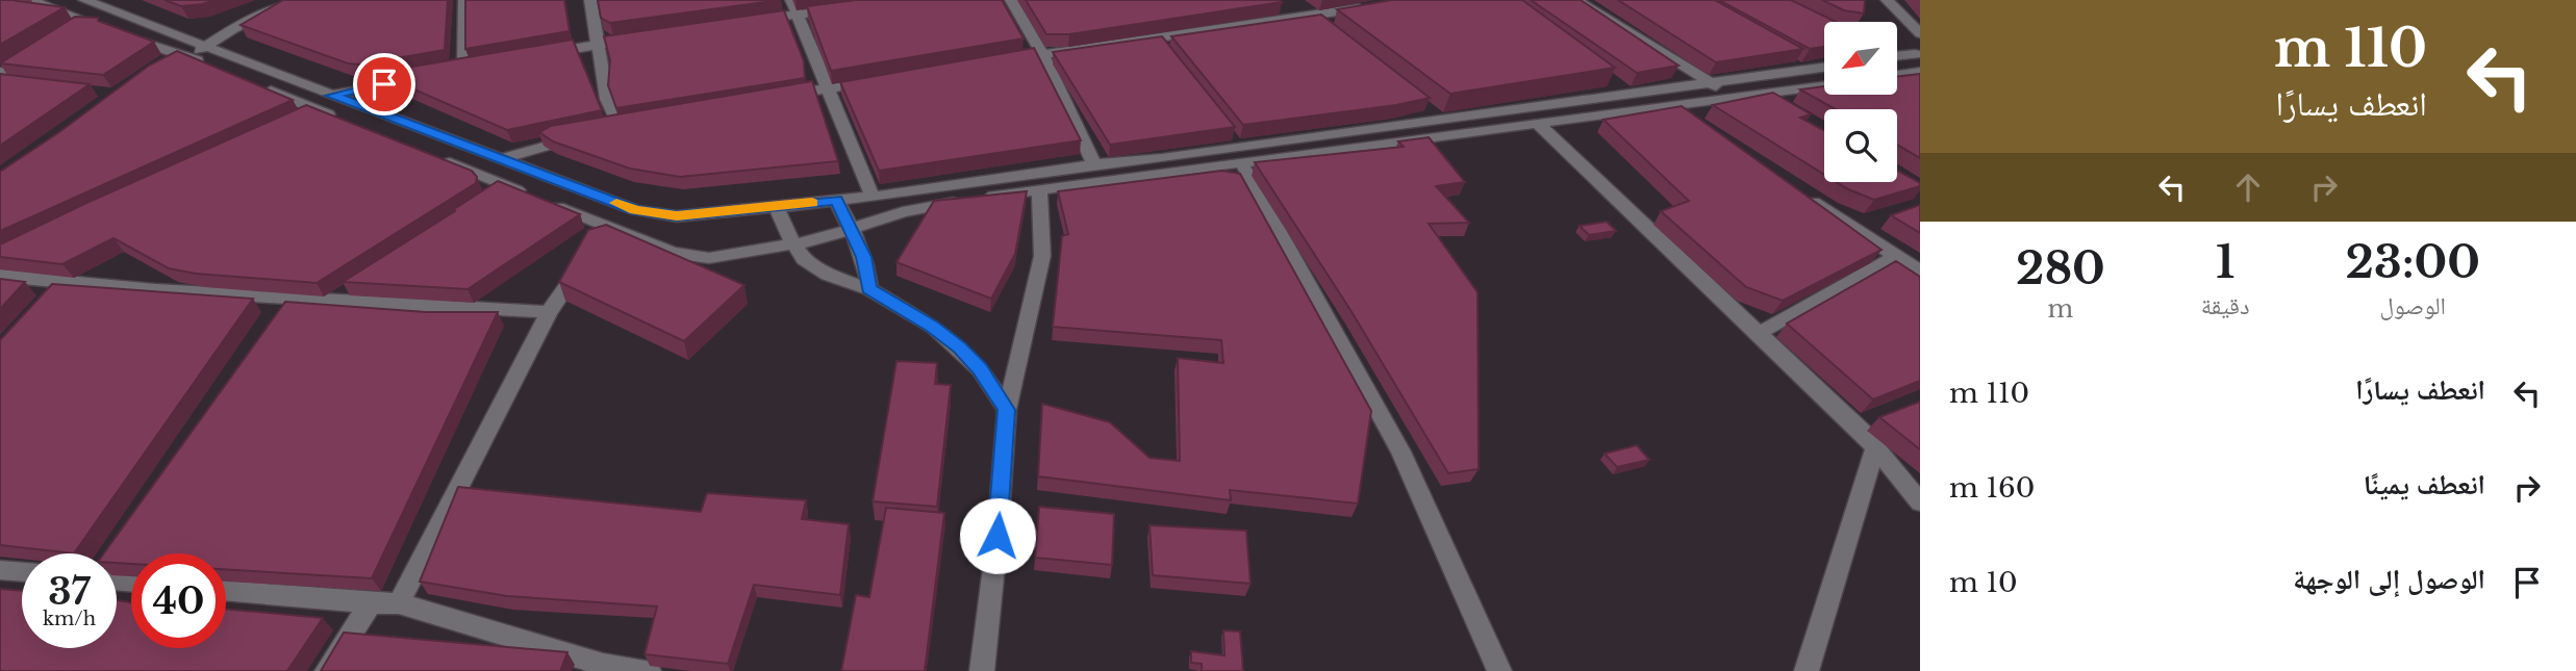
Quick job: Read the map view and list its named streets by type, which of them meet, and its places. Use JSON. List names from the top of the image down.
{
  "north": "bottom left",
  "page": {
    "turn": ["110 m", "انعطف يسارًا"],
    "eta": [
      "23:00",
      "الوصول",
      "1",
      "دقيقة",
      "280",
      "m"
    ],
    "list": [
      {
        "name": "انعطف يسارًا",
        "value": "110 m"
      },
      {
        "name": "انعطف يمينًا",
        "value": "160 m"
      },
      {
        "name": "الوصول إلى الوجهة",
        "value": "10 m"
      }
    ],
    "speed": "37 km/h",
    "limit": "40"
  }
}
